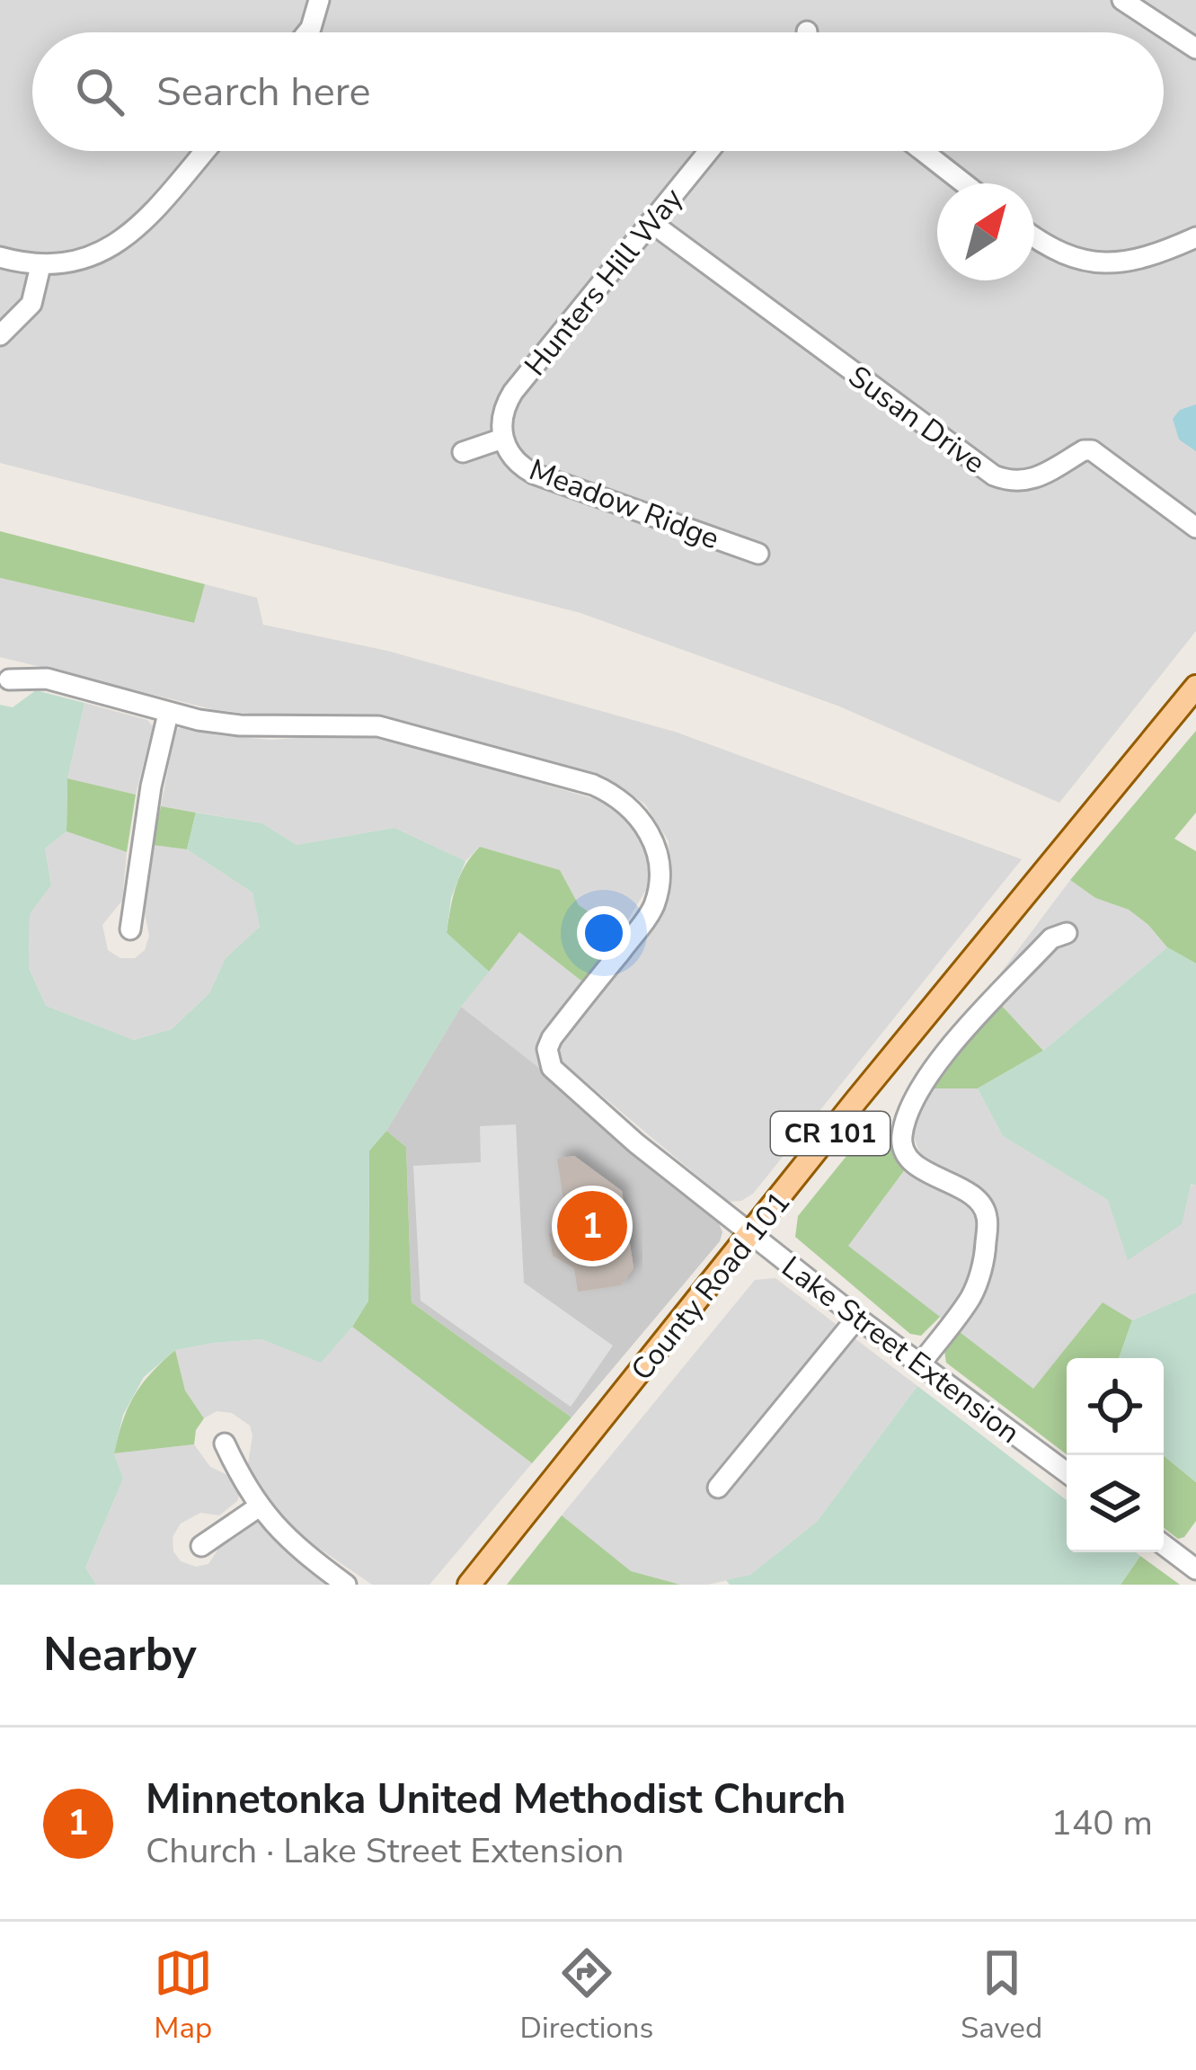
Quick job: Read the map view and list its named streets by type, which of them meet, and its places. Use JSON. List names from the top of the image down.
{
  "streets": {
    "main road": ["CR 101", "County Road 101"],
    "street": [
      "Hunters Hill Way",
      "Susan Drive",
      "Meadow Ridge",
      "Lake Street Extension"
    ]
  },
  "crossings": [
    ["Hunters Hill Way", "Susan Drive"],
    ["Hunters Hill Way", "Meadow Ridge"],
    ["County Road 101", "Lake Street Extension"]
  ],
  "north": "top right",
  "page": {
    "search": "Search here",
    "pins": "1",
    "heading": "Nearby",
    "list": [
      {
        "mark": "1",
        "name": "Minnetonka United Methodist Church",
        "note": "Church · Lake Street Extension",
        "value": "140 m"
      }
    ],
    "nav": ["Map", "Directions", "Saved"]
  }
}
